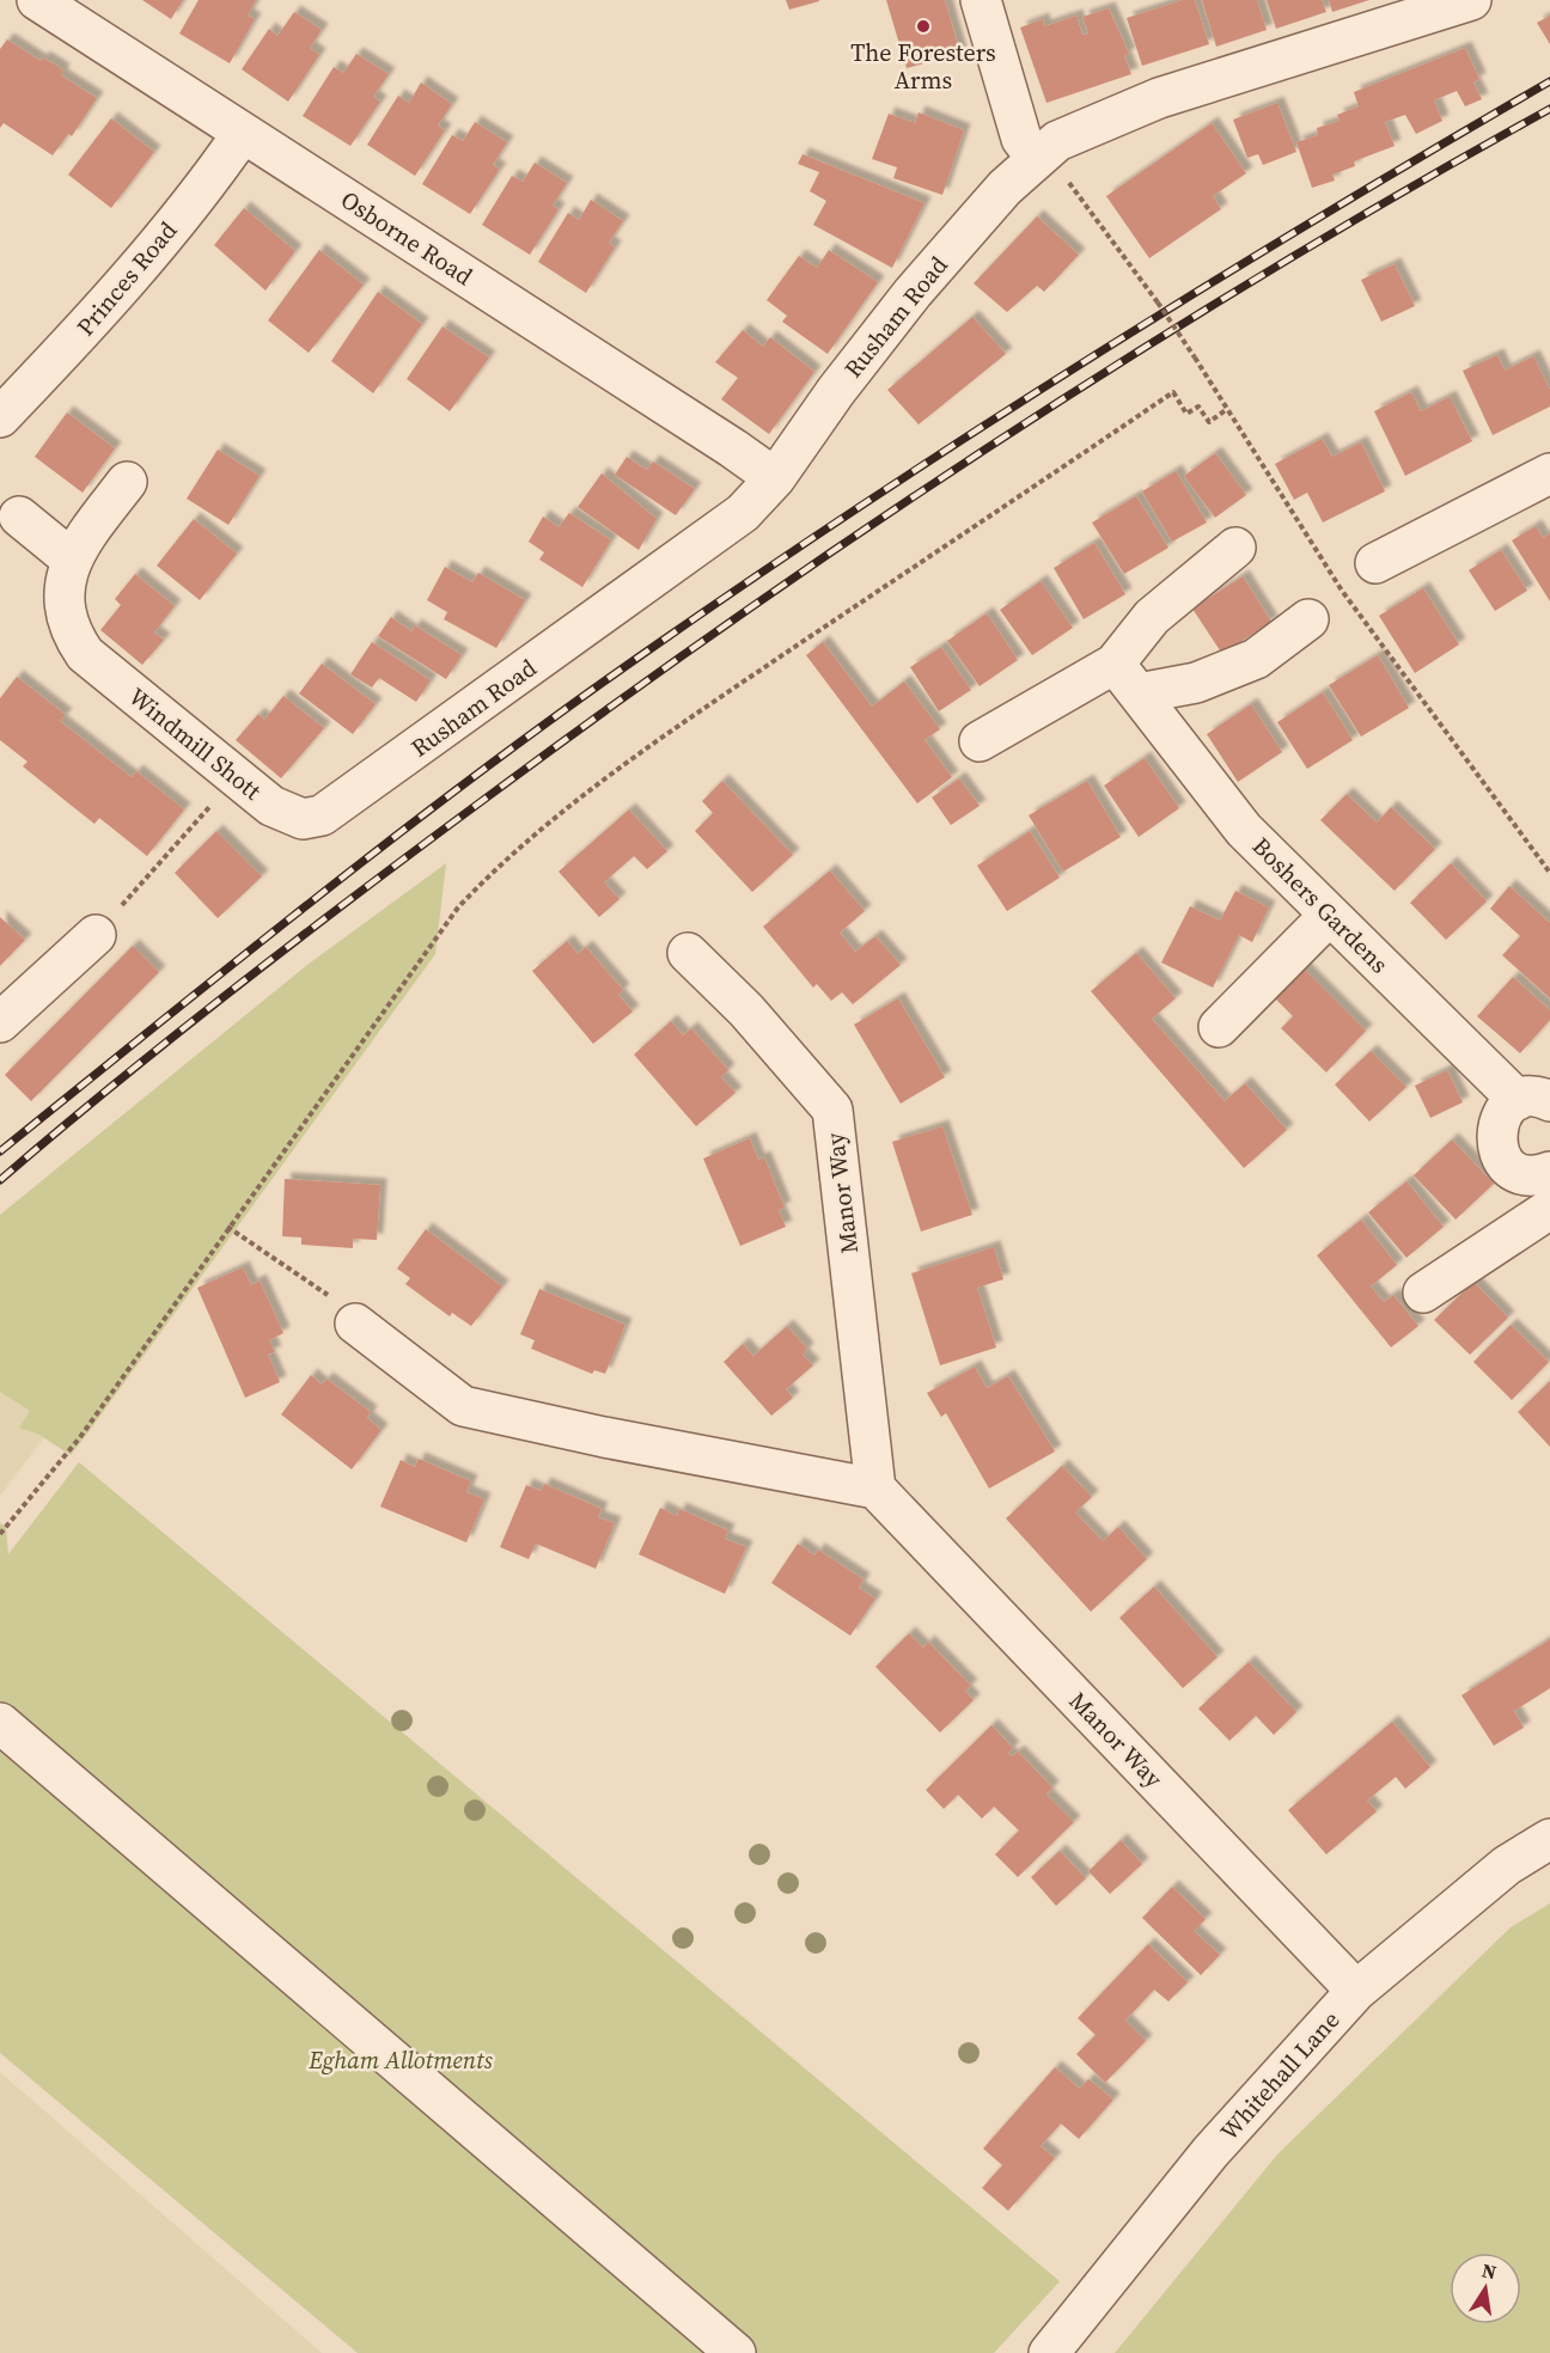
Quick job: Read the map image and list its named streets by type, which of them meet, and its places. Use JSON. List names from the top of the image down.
{
  "streets": {
    "street": [
      "Osborne Road",
      "Princes Road",
      "Rusham Road",
      "Windmill Shott",
      "Boshers Gardens",
      "Manor Way",
      "Whitehall Lane"
    ]
  },
  "crossings": [
    ["Osborne Road", "Princes Road"],
    ["Osborne Road", "Rusham Road"],
    ["Rusham Road", "Windmill Shott"],
    ["Manor Way", "Whitehall Lane"]
  ],
  "parks": ["Egham Allotments"],
  "places": ["The Foresters Arms"],
  "north": "top"
}
